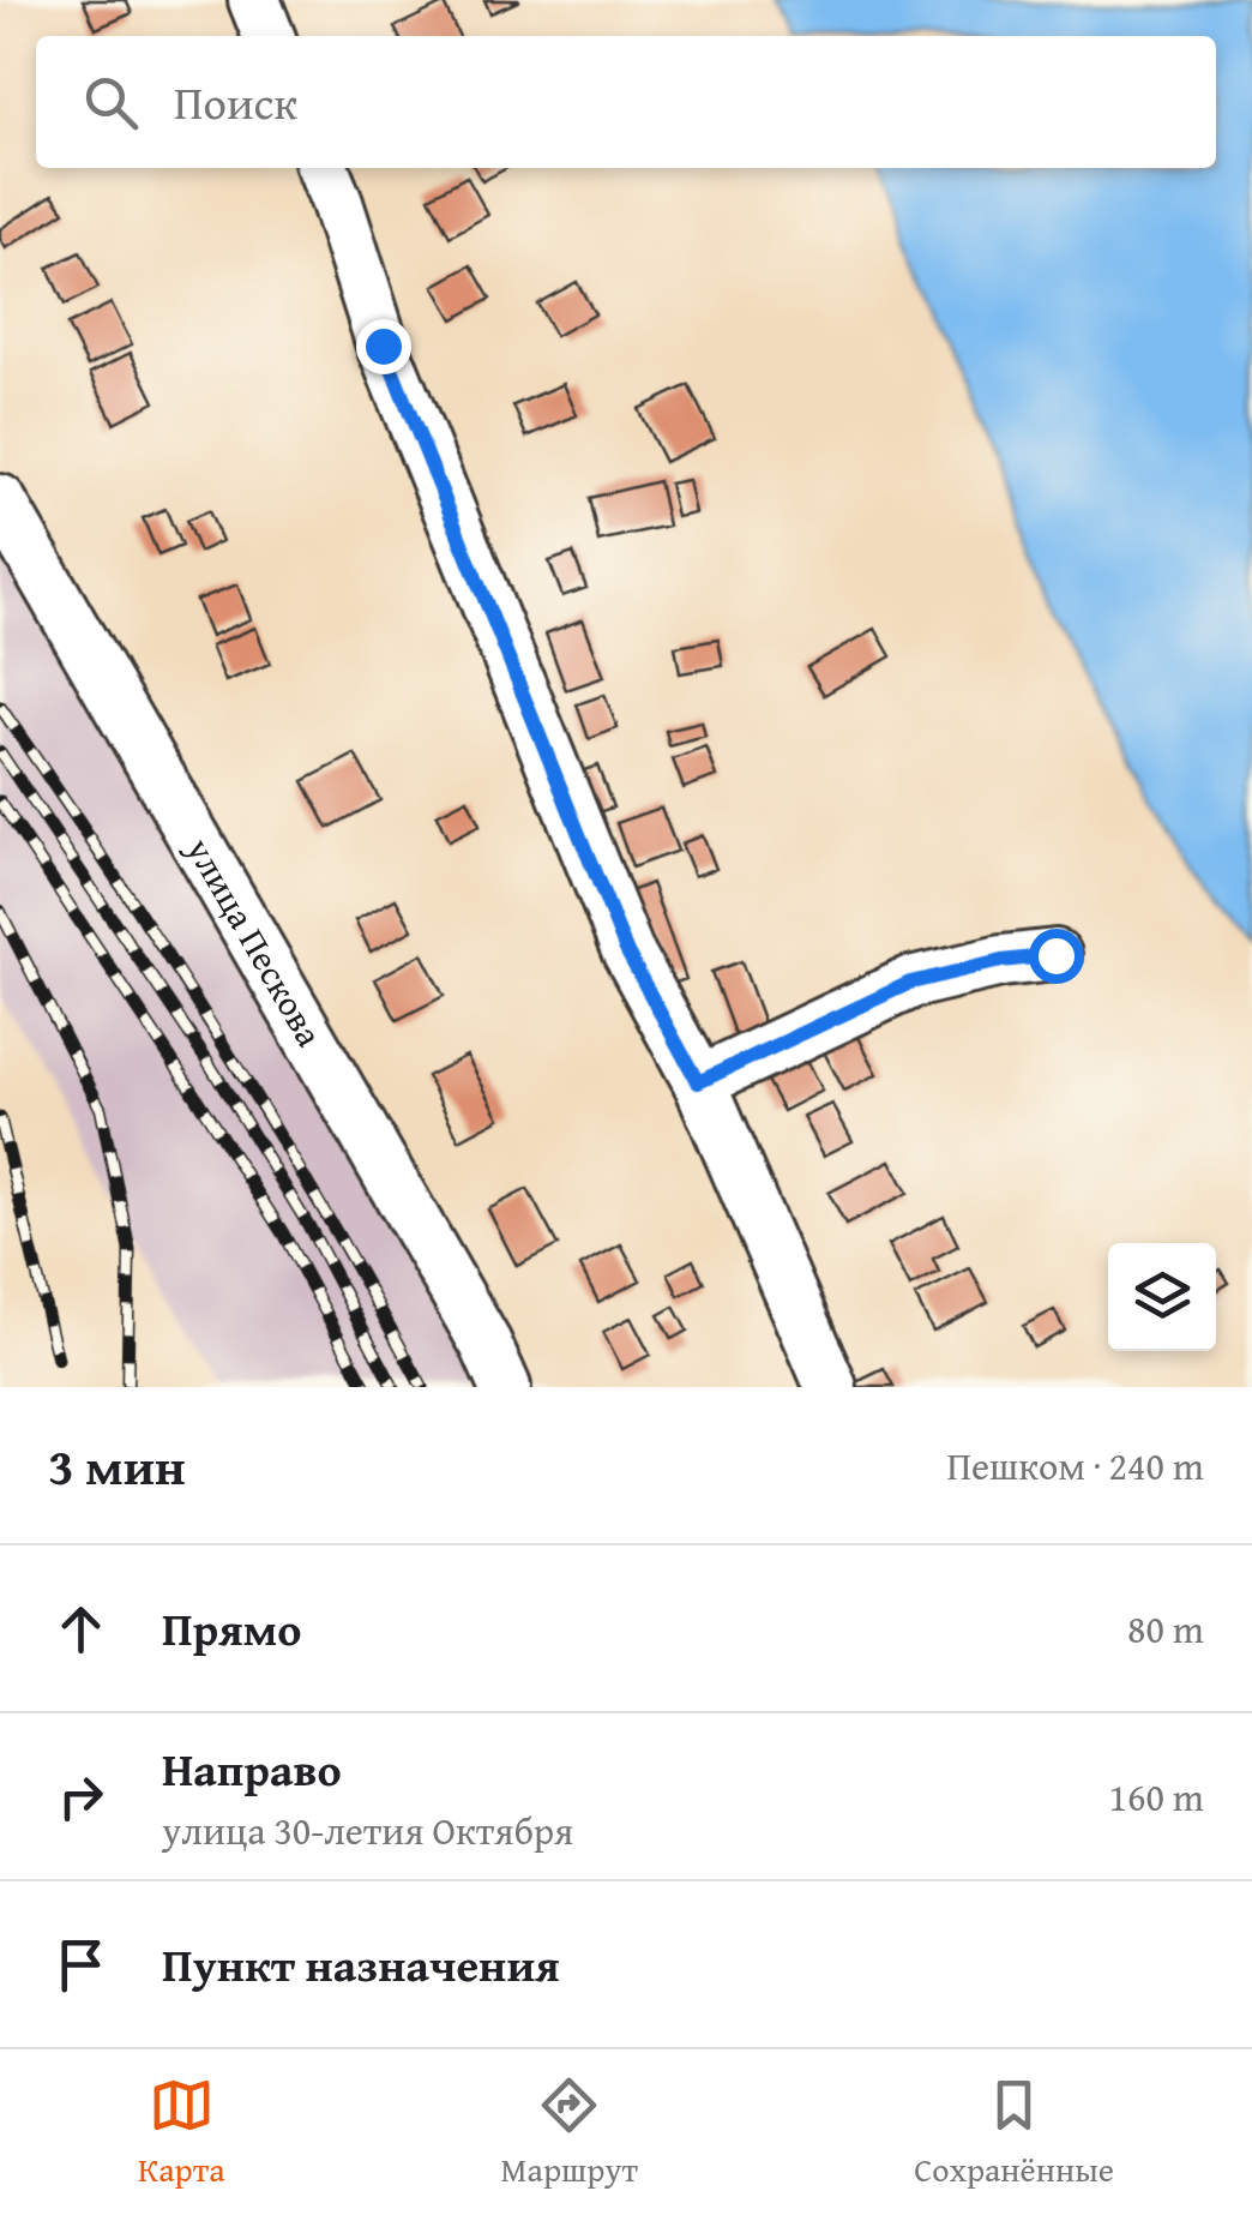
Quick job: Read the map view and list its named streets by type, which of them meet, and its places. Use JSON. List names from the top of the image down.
{
  "streets": {
    "street": ["улица Пескова"]
  },
  "page": {
    "search": "Поиск",
    "heading": ["3 мин", "Пешком · 240 m"],
    "list": [
      ["Прямо", "80 m"],
      ["Направо", "улица 30-летия Октября", "160 m"],
      "Пункт назначения"
    ],
    "nav": ["Карта", "Маршрут", "Сохранённые"]
  }
}
